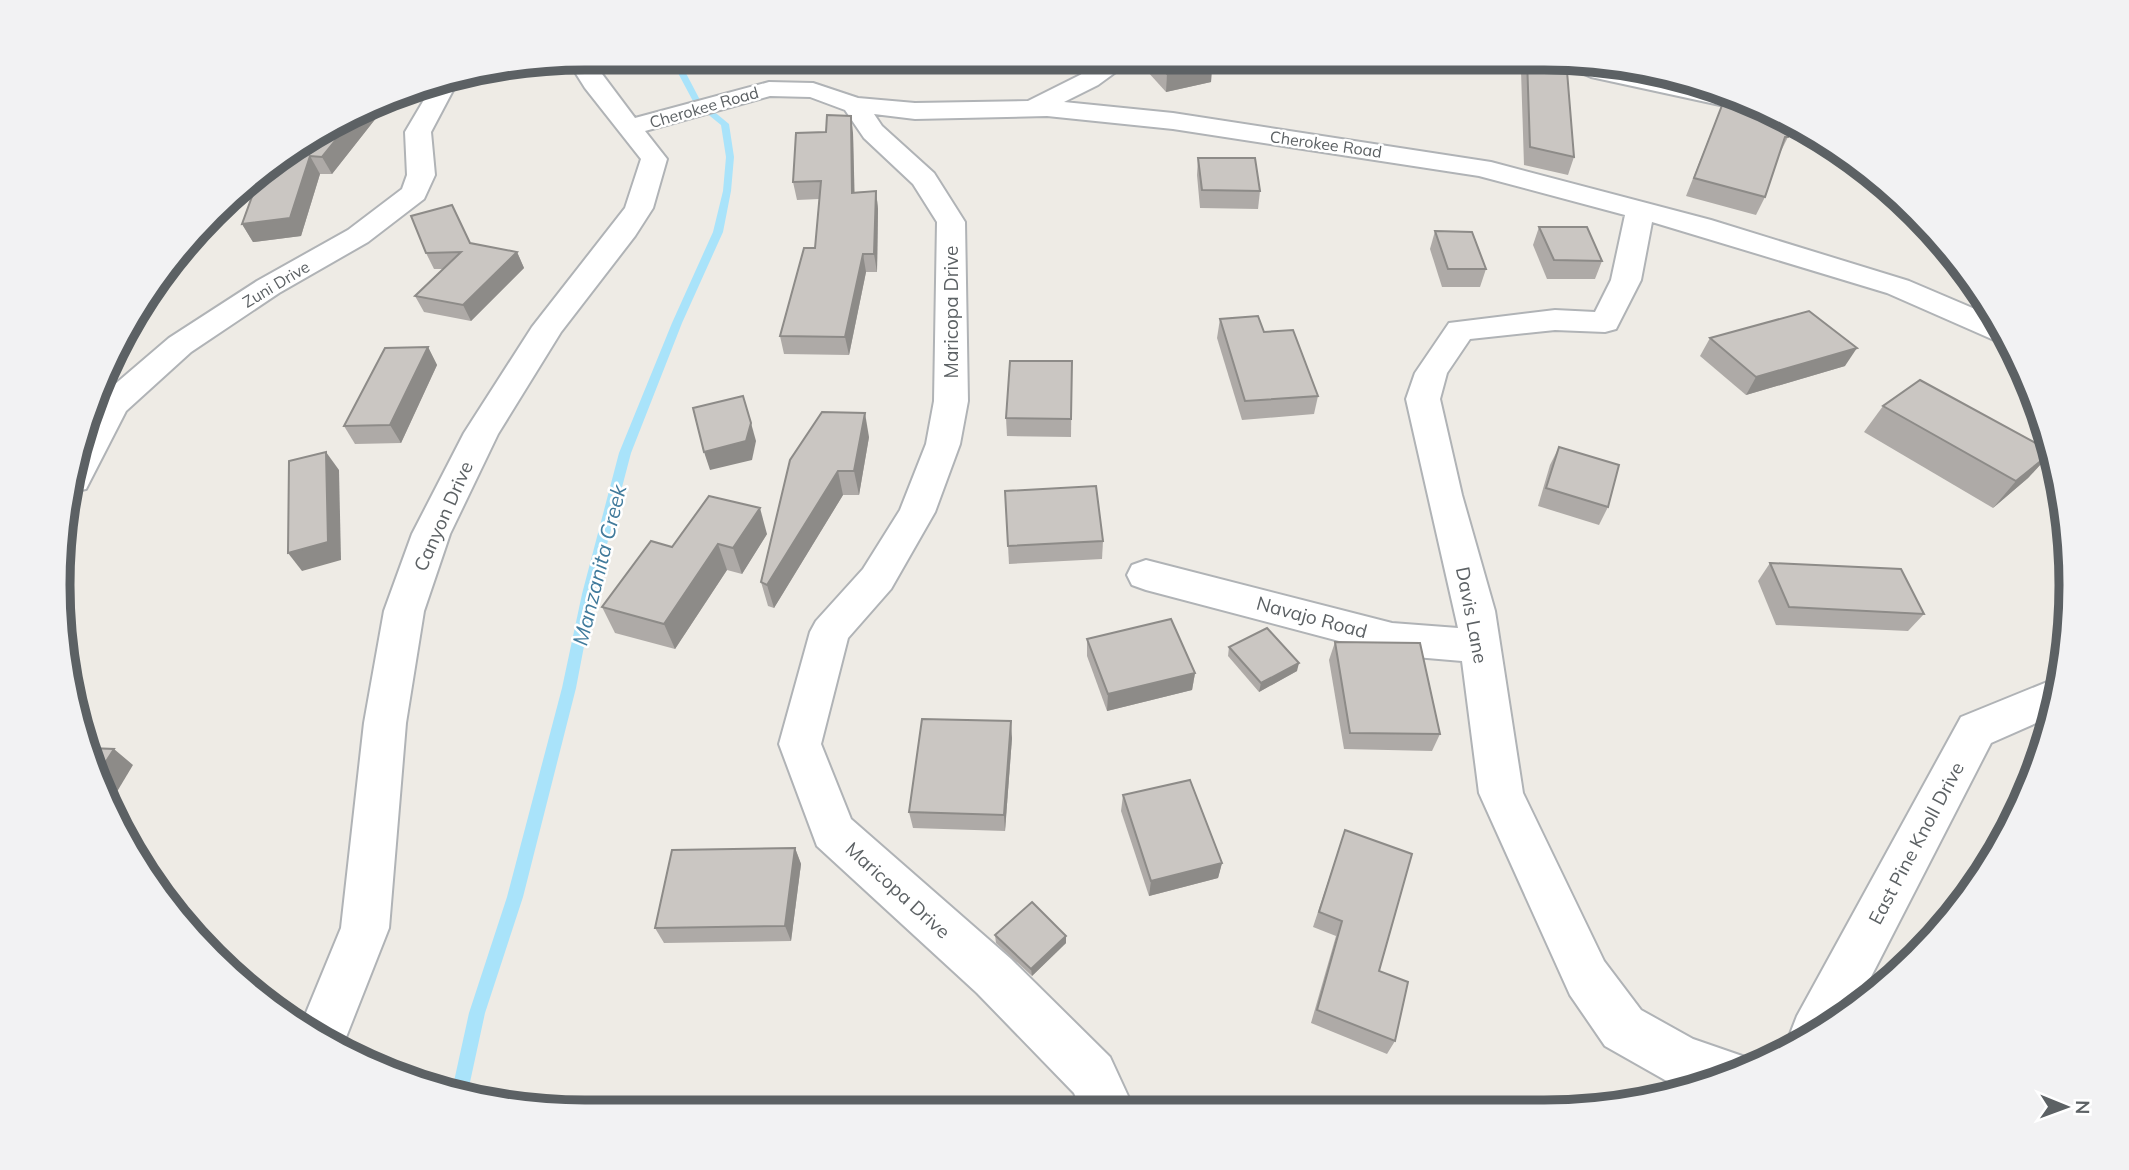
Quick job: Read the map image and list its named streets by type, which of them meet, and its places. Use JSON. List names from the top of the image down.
{
  "streets": {
    "street": [
      "Cherokee Road",
      "Zuni Drive",
      "Maricopa Drive",
      "Canyon Drive",
      "Davis Lane",
      "Navajo Road",
      "East Pine Knoll Drive"
    ]
  },
  "crossings": [
    ["Cherokee Road", "Maricopa Drive"],
    ["Cherokee Road", "Canyon Drive"],
    ["Cherokee Road", "Davis Lane"],
    ["Davis Lane", "Navajo Road"]
  ],
  "water": ["Manzanita Creek"],
  "north": "right"
}
